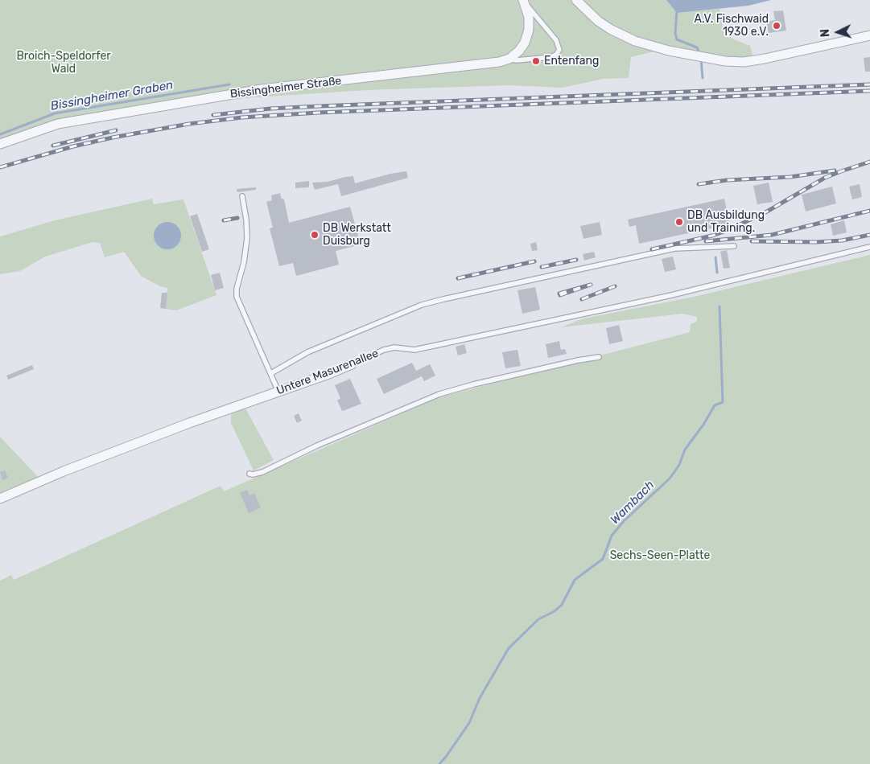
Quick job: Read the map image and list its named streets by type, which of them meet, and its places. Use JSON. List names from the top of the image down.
{
  "streets": {
    "street": ["Bissingheimer Straße", "Untere Masurenallee"]
  },
  "water": ["Bissingheimer Graben", "Wambach"],
  "parks": ["Broich-Speldorfer Wald", "Sechs-Seen-Platte"],
  "places": [
    "A.V. Fischwaid 1930 e.V.",
    "Entenfang",
    "DB Ausbildung und Training.",
    "DB Werkstatt Duisburg"
  ],
  "north": "left"
}
